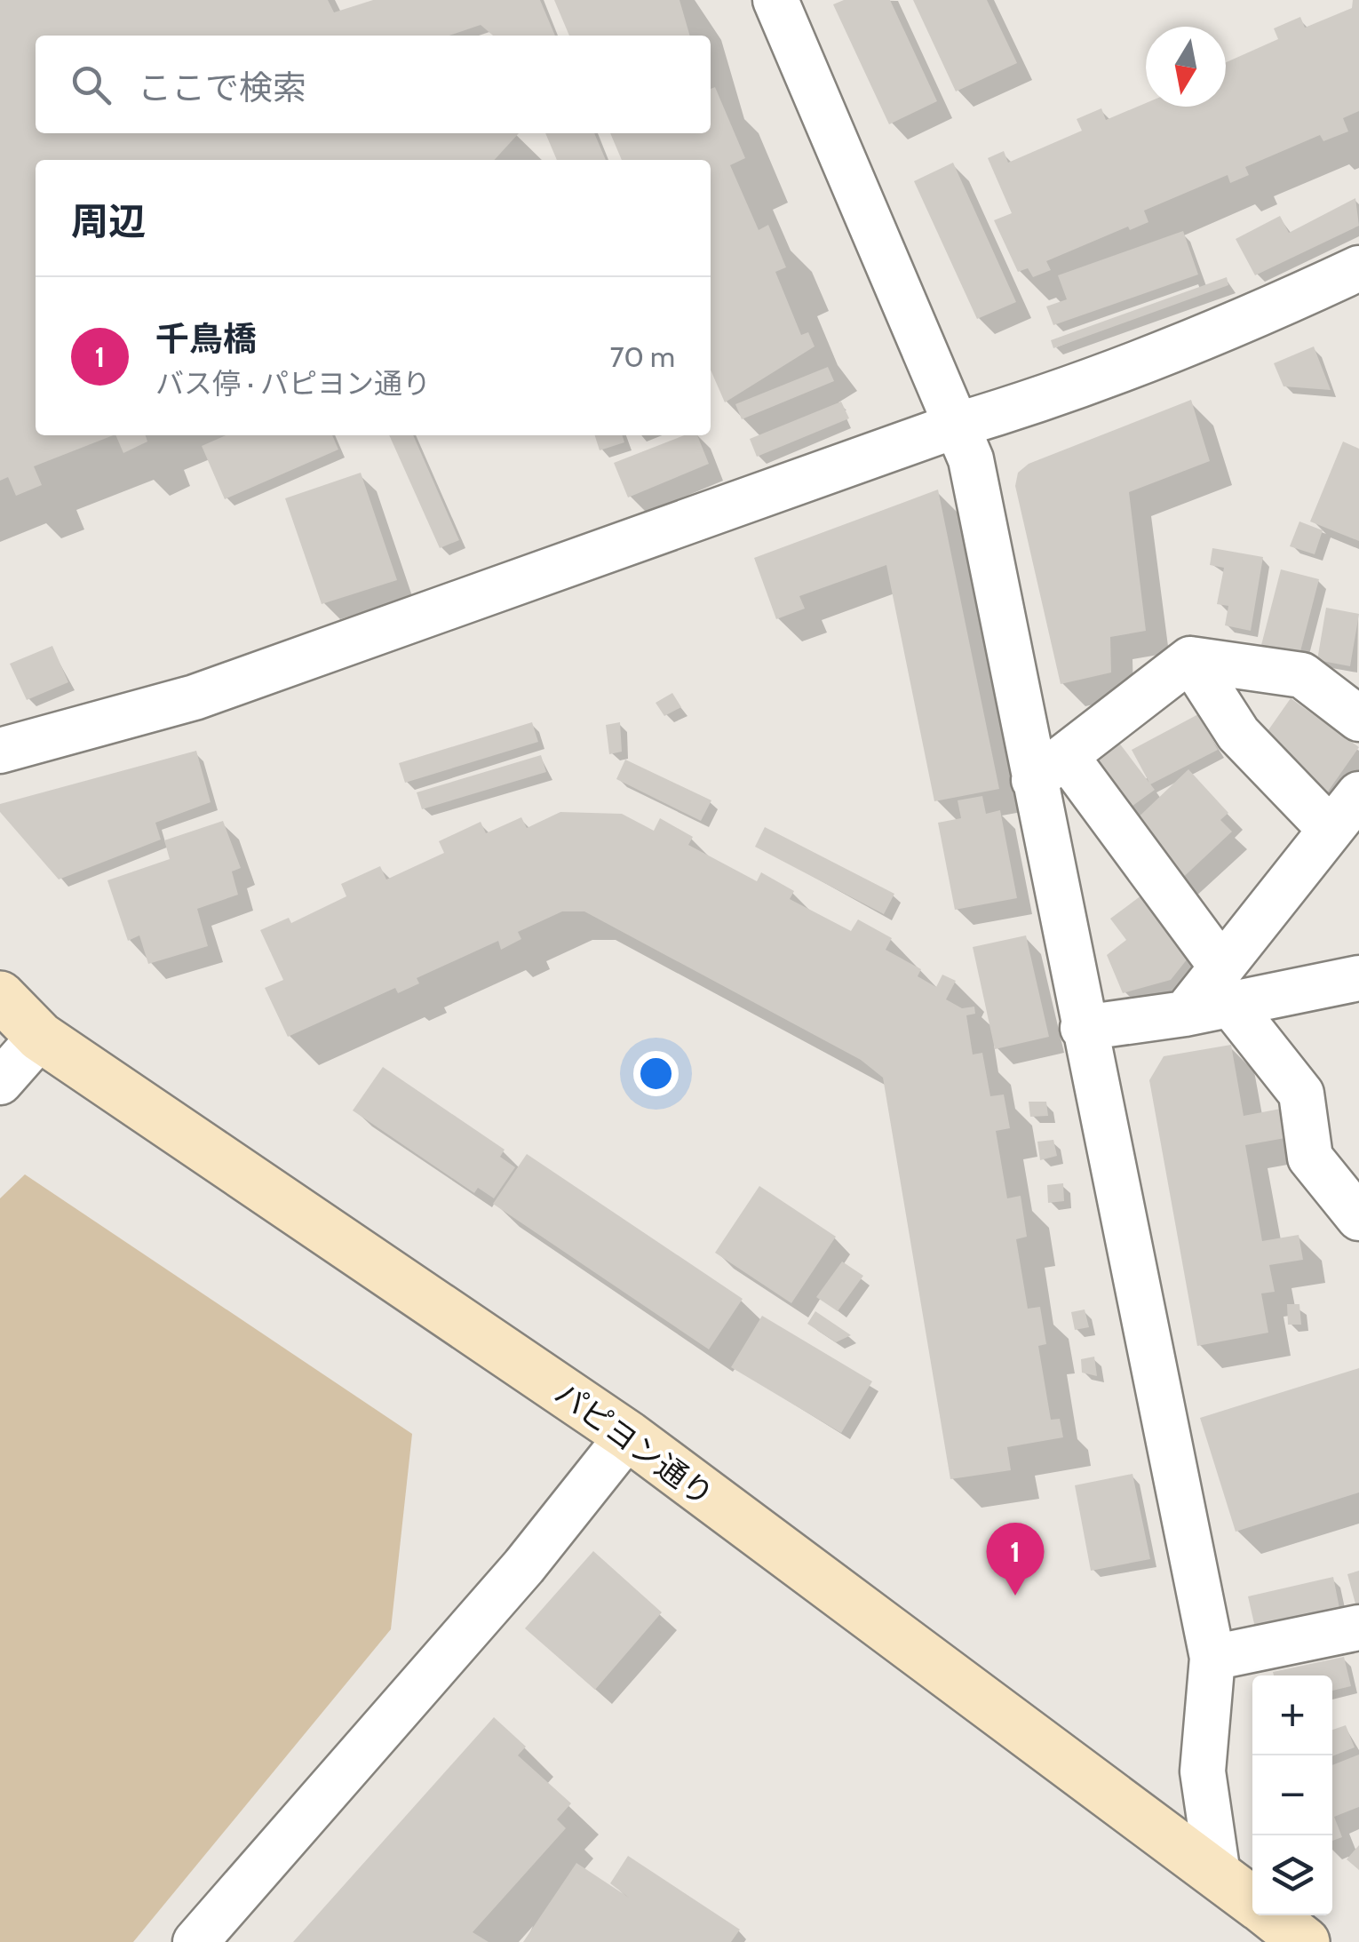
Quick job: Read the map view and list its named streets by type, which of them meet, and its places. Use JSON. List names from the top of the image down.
{
  "streets": {
    "street": ["パピヨン通り"]
  },
  "north": "bottom",
  "page": {
    "search": "ここで検索",
    "heading": "周辺",
    "list": [
      {
        "mark": "1",
        "name": "千鳥橋",
        "note": "バス停 · パピヨン通り",
        "value": "70 m"
      }
    ],
    "pins": "1",
    "map_buttons": ["+", "−"]
  }
}
